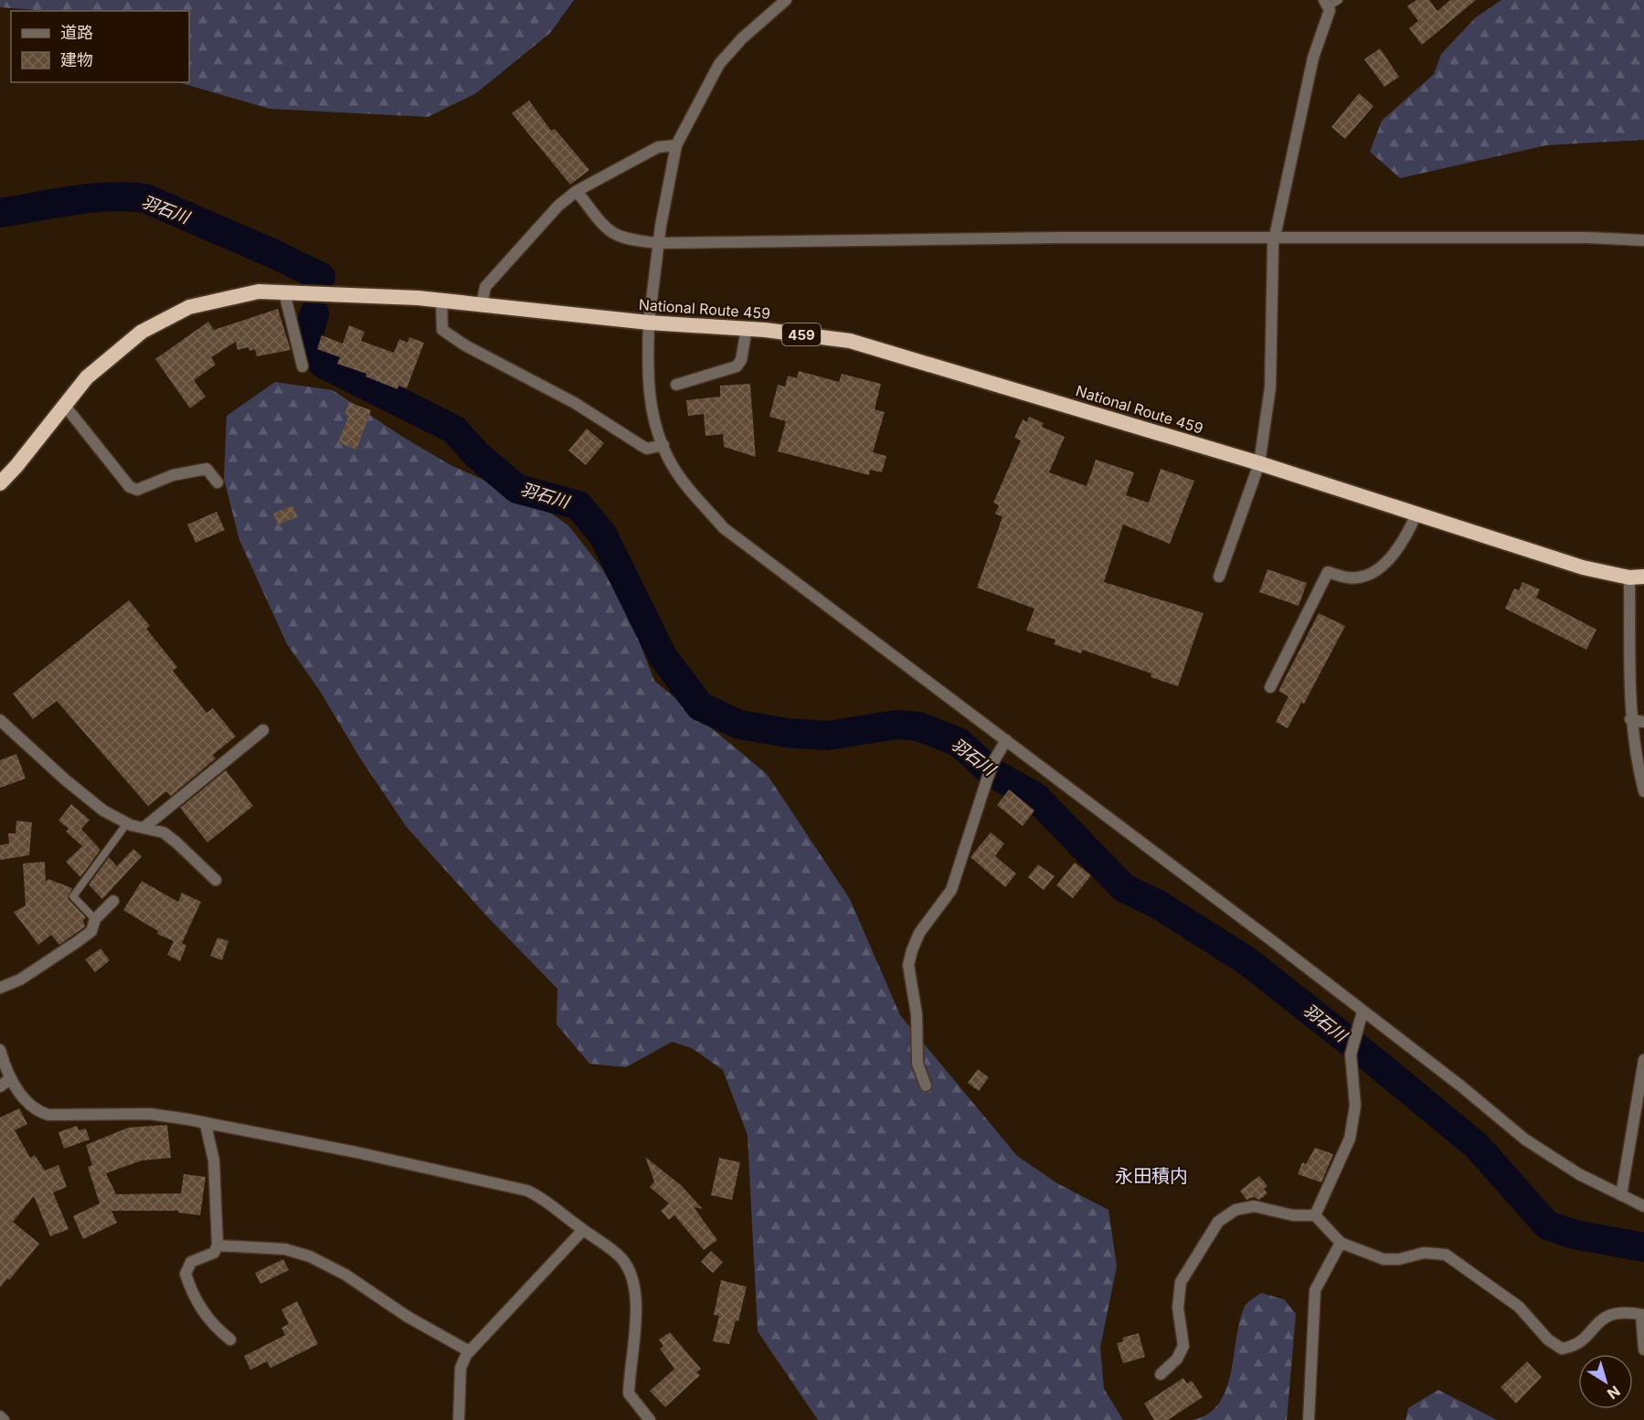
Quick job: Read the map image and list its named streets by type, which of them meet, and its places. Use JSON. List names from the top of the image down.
{
  "streets": {
    "highway": ["National Route 459", "459"]
  },
  "districts": ["永田積内"],
  "water": ["羽石川"],
  "legend": ["道路", "建物"],
  "north": "bottom right"
}
